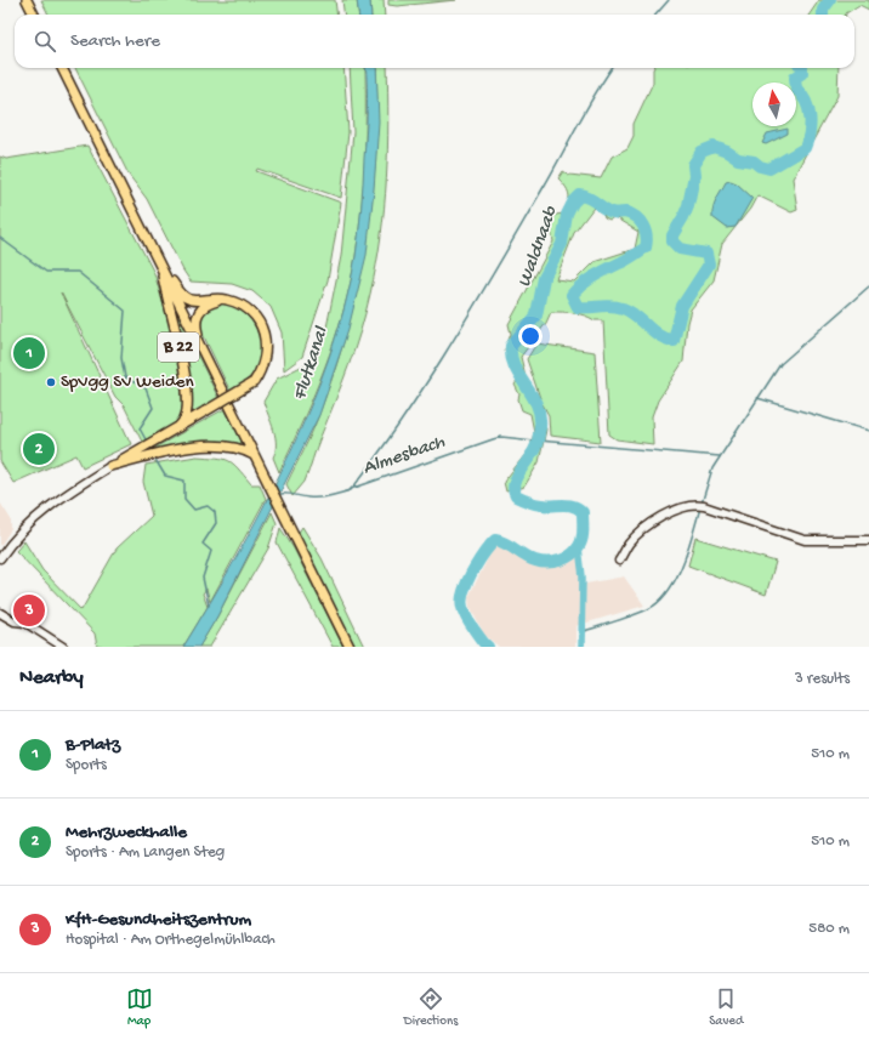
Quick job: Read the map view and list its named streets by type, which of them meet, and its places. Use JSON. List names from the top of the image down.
{
  "streets": {
    "main road": ["B 22"]
  },
  "water": ["Waldnaab", "Flutkanal", "Almesbach"],
  "places": ["SpVgg SV Weiden"],
  "north": "top",
  "page": {
    "search": "Search here",
    "pins": ["1", "2", "3"],
    "heading": ["Nearby", "3 results"],
    "list": [
      {
        "mark": "1",
        "name": "B-Platz",
        "note": "Sports",
        "value": "510 m"
      },
      {
        "mark": "2",
        "name": "Mehrzweckhalle",
        "note": "Sports · Am Langen Steg",
        "value": "510 m"
      },
      {
        "mark": "3",
        "name": "KfH-Gesundheitszentrum",
        "note": "Hospital · Am Orthegelmühlbach",
        "value": "580 m"
      }
    ],
    "nav": ["Map", "Directions", "Saved"]
  }
}
